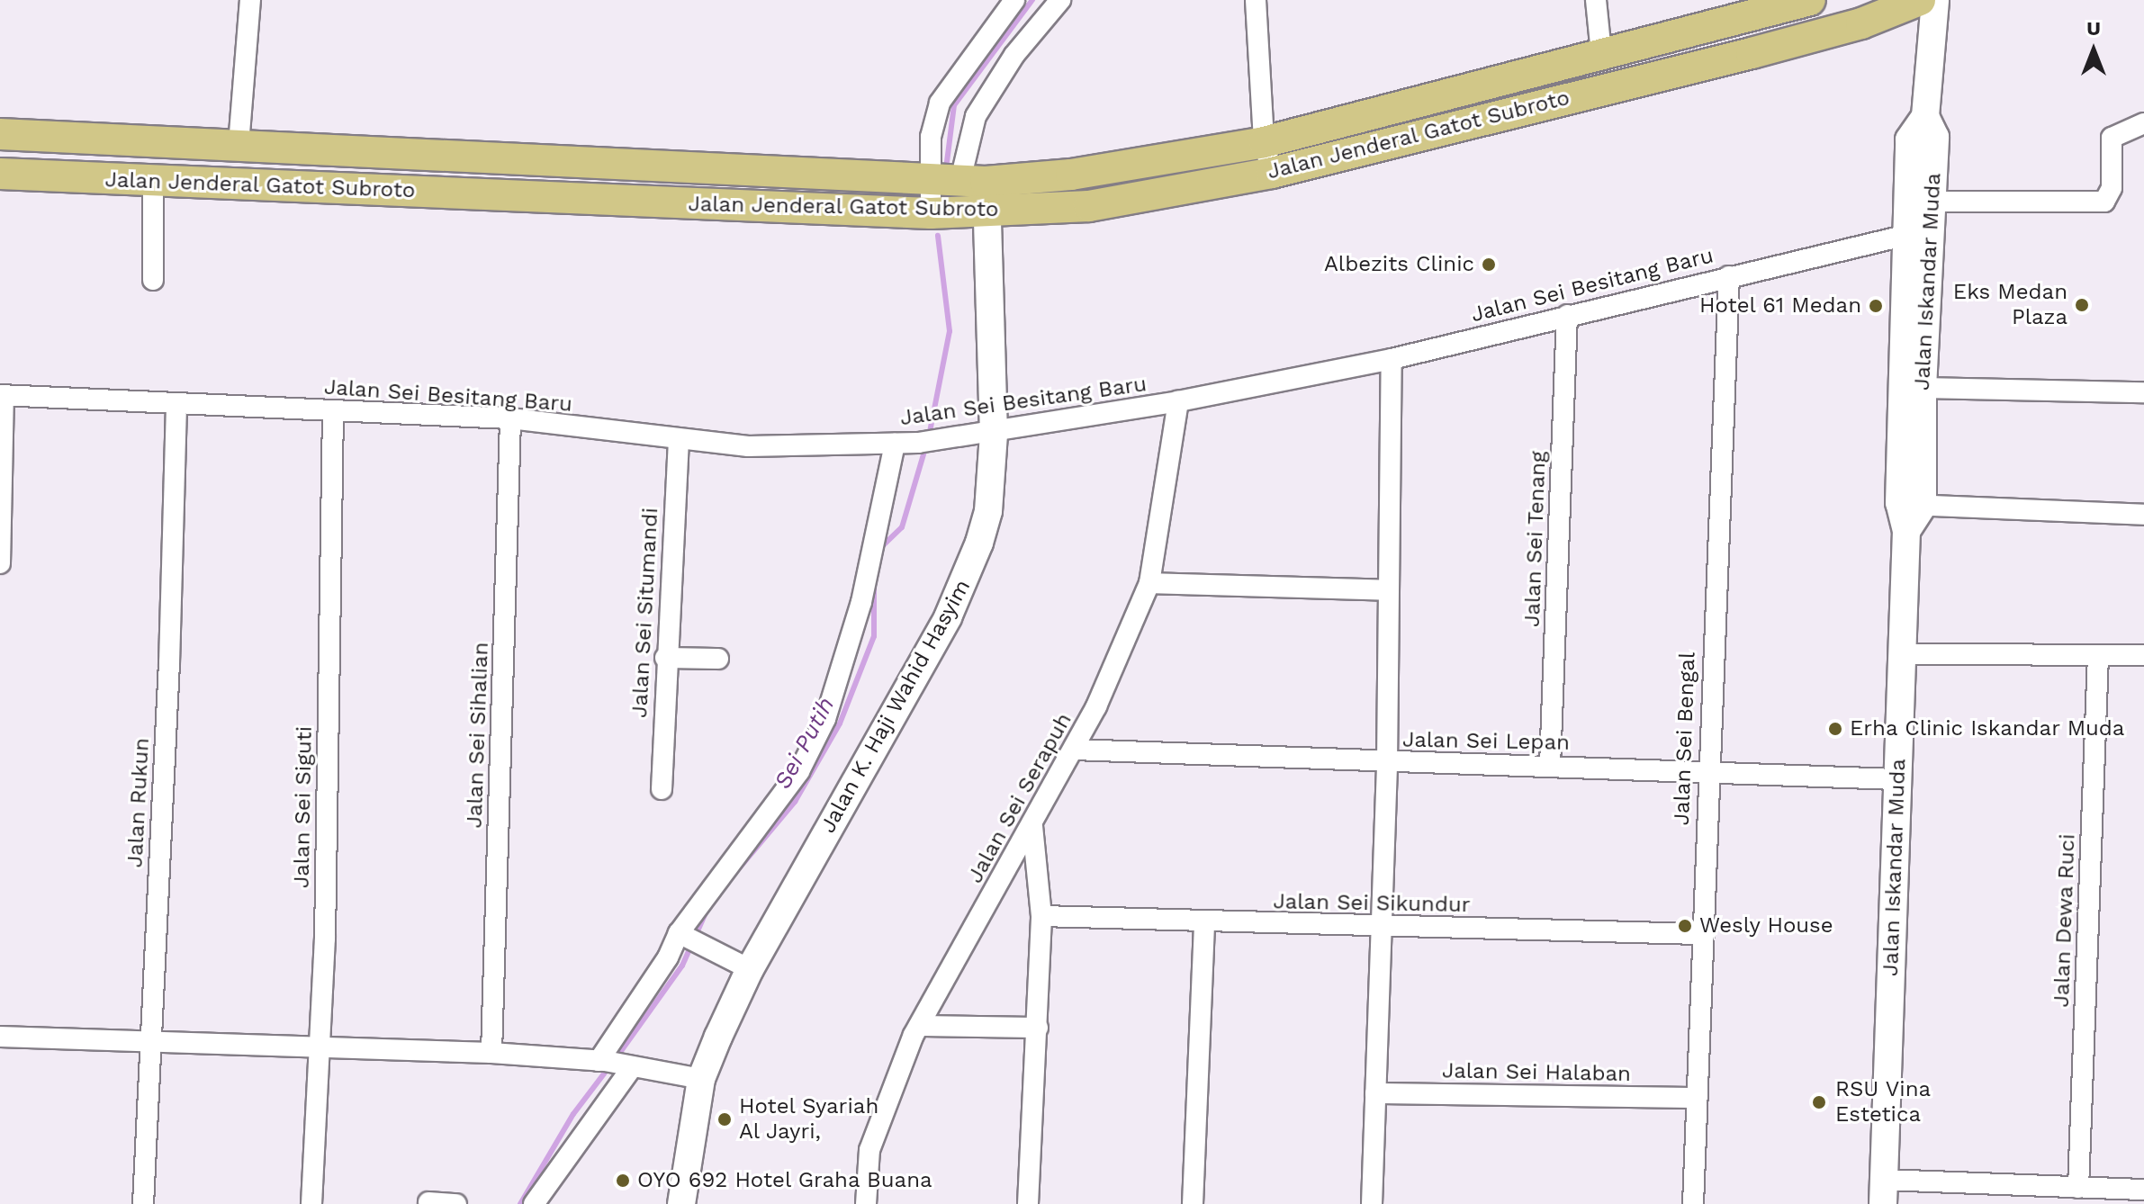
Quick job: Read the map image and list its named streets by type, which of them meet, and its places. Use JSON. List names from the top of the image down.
{
  "streets": {
    "main road": ["Jalan Jenderal Gatot Subroto", "Jalan Iskandar Muda", "Jalan K. Haji Wahid Hasyim"],
    "street": [
      "Jalan Sei Besitang Baru",
      "Jalan Sei Tenang",
      "Jalan Sei Situmandi",
      "Jalan Sei Sihalian",
      "Jalan Sei Bengal",
      "Jalan Sei Lepan",
      "Jalan Sei Serapuh",
      "Jalan Rukun",
      "Jalan Sei Siguti",
      "Jalan Sei Sikundur",
      "Jalan Dewa Ruci",
      "Jalan Sei Halaban"
    ]
  },
  "crossings": [
    ["Jalan Jenderal Gatot Subroto", "Jalan K. Haji Wahid Hasyim"],
    ["Jalan Iskandar Muda", "Jalan Sei Besitang Baru"],
    ["Jalan Iskandar Muda", "Jalan Sei Lepan"],
    ["Jalan Sei Besitang Baru", "Jalan Sei Tenang"],
    ["Jalan Sei Besitang Baru", "Jalan Sei Situmandi"],
    ["Jalan Sei Besitang Baru", "Jalan K. Haji Wahid Hasyim"],
    ["Jalan Sei Besitang Baru", "Jalan Sei Sihalian"],
    ["Jalan Sei Besitang Baru", "Jalan Sei Bengal"],
    ["Jalan Sei Besitang Baru", "Jalan Sei Serapuh"],
    ["Jalan Sei Besitang Baru", "Jalan Rukun"],
    ["Jalan Sei Besitang Baru", "Jalan Sei Siguti"],
    ["Jalan Sei Tenang", "Jalan Sei Lepan"],
    ["Jalan Sei Bengal", "Jalan Sei Lepan"],
    ["Jalan Sei Bengal", "Jalan Sei Sikundur"],
    ["Jalan Sei Bengal", "Jalan Sei Halaban"],
    ["Jalan Sei Lepan", "Jalan Sei Serapuh"]
  ],
  "water": ["Sei Putih"],
  "places": [
    "Albezits Clinic",
    "Eks Medan Plaza",
    "Hotel 61 Medan",
    "Erha Clinic Iskandar Muda",
    "Wesly House",
    "RSU Vina Estetica",
    "Hotel Syariah Al Jayri,",
    "OYO 692 Hotel Graha Buana"
  ],
  "north": "top"
}
